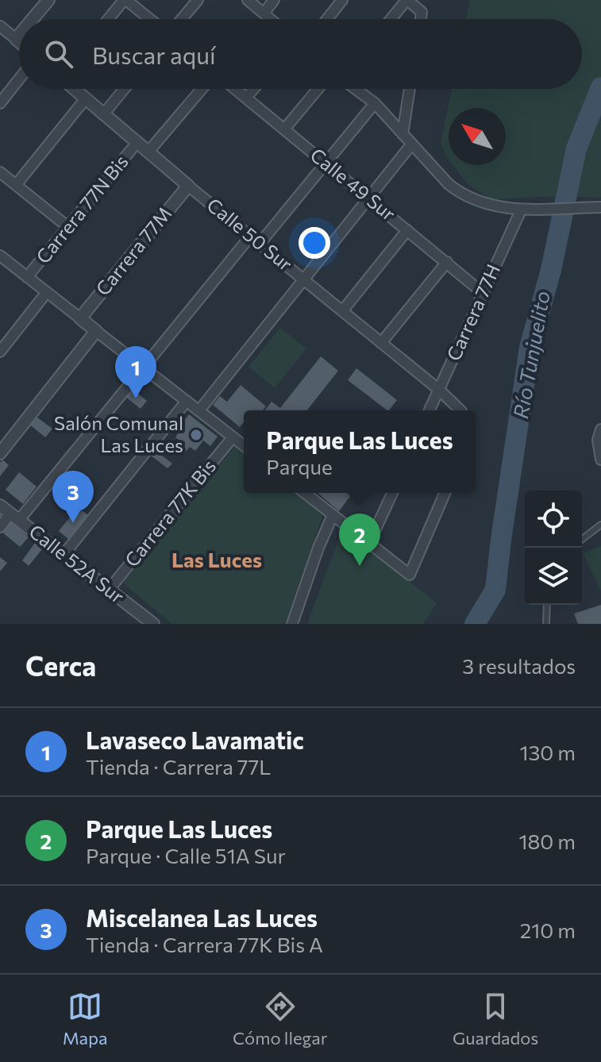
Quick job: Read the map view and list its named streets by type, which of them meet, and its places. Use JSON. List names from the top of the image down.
{
  "streets": {
    "street": [
      "Calle 49 Sur",
      "Carrera 77N Bis",
      "Calle 50 Sur",
      "Carrera 77M",
      "Carrera 77H",
      "Carrera 77K Bis",
      "Calle 52A Sur"
    ]
  },
  "crossings": [
    ["Calle 49 Sur", "Carrera 77H"],
    ["Carrera 77N Bis", "Calle 50 Sur"],
    ["Calle 50 Sur", "Carrera 77M"],
    ["Calle 50 Sur", "Carrera 77H"],
    ["Carrera 77K Bis", "Calle 52A Sur"]
  ],
  "districts": ["Las Luces"],
  "water": ["Río Tunjuelito"],
  "places": ["Salón Comunal Las Luces"],
  "north": "top left",
  "page": {
    "search": "Buscar aquí",
    "pins": ["1", "3", "2"],
    "popup": ["Parque Las Luces", "Parque"],
    "heading": ["Cerca", "3 resultados"],
    "list": [
      {
        "mark": "1",
        "name": "Lavaseco Lavamatic",
        "note": "Tienda · Carrera 77L",
        "value": "130 m"
      },
      {
        "mark": "2",
        "name": "Parque Las Luces",
        "note": "Parque · Calle 51A Sur",
        "value": "180 m"
      },
      {
        "mark": "3",
        "name": "Miscelanea Las Luces",
        "note": "Tienda · Carrera 77K Bis A",
        "value": "210 m"
      }
    ],
    "nav": ["Mapa", "Cómo llegar", "Guardados"]
  }
}
